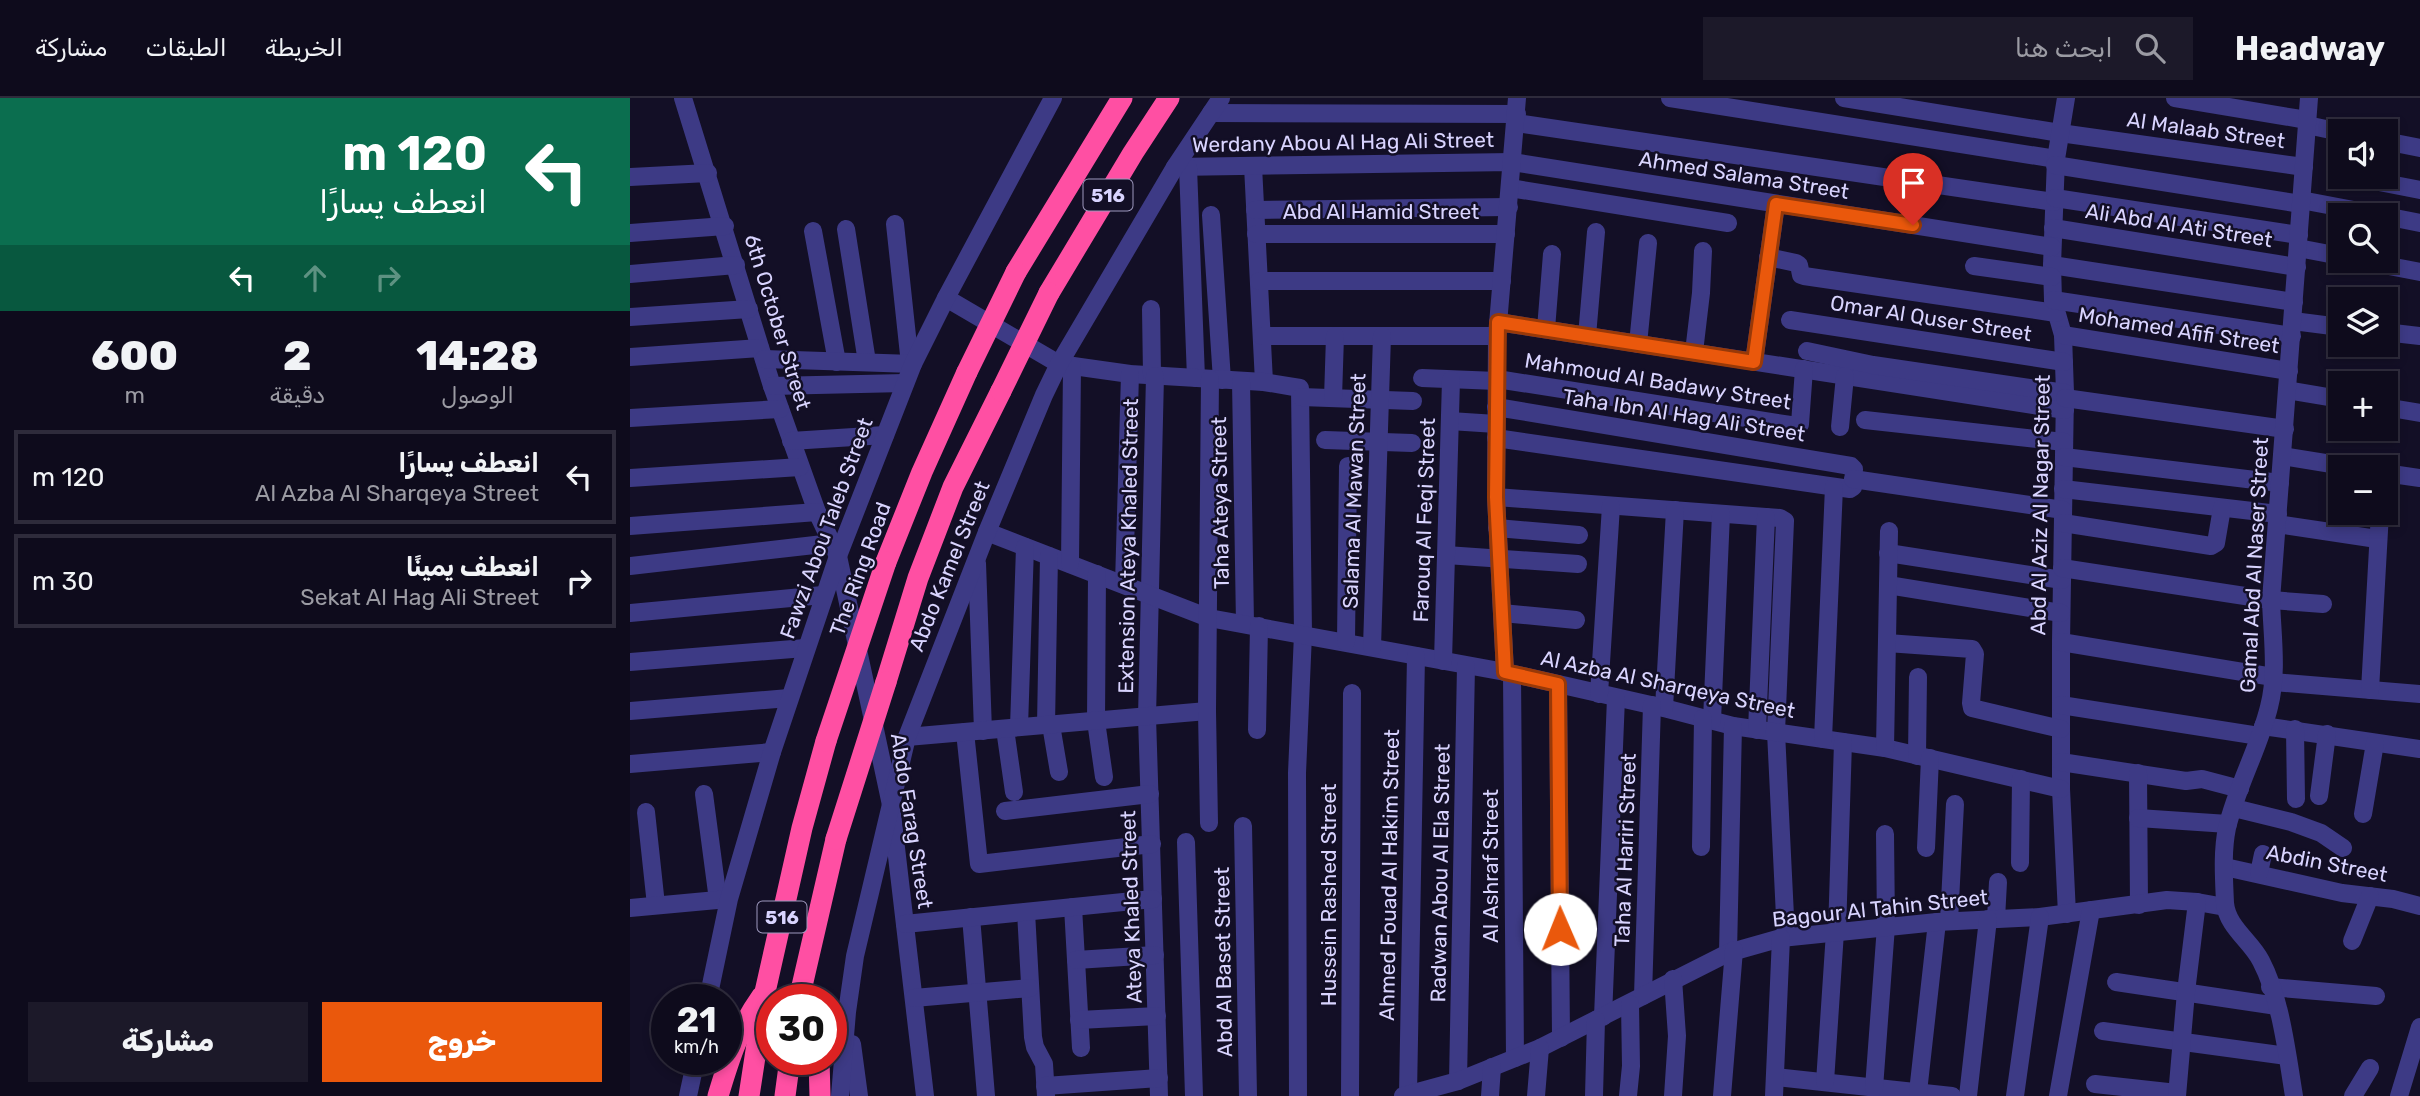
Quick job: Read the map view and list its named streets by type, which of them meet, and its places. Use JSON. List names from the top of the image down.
{
  "streets": {
    "highway": ["516", "The Ring Road"],
    "street": [
      "Al Malaab Street",
      "Werdany Abou Al Hag Ali Street",
      "Ahmed Salama Street",
      "Abd Al Hamid Street",
      "Ali Abd Al Ati Street",
      "Omar Al Quser Street",
      "6th October Street",
      "Mohamed Afifi Street",
      "Mahmoud Al Badawy Street",
      "Taha Ibn Al Hag Ali Street",
      "Salama Al Mawan Street",
      "Taha Ateya Street",
      "Abd Al Aziz Al Nagar Street",
      "Farouq Al Feqi Street",
      "Fawzi Abou Taleb Street",
      "Extension Ateya Khaled Street",
      "Gamal Abd Al Naser Street",
      "Abdo Kamel Street",
      "Al Azba Al Sharqeya Street",
      "Abdo Farag Street",
      "Taha Al Hariri Street",
      "Abdin Street",
      "Al Ashraf Street",
      "Radwan Abou Al Ela Street",
      "Ahmed Fouad Al Hakim Street",
      "Hussein Rashed Street",
      "Ateya Khaled Street",
      "Bagour Al Tahin Street",
      "Abd Al Baset Street"
    ]
  },
  "crossings": [
    ["Al Malaab Street", "Abd Al Aziz Al Nagar Street"],
    ["Al Malaab Street", "Gamal Abd Al Naser Street"],
    ["Werdany Abou Al Hag Ali Street", "Ahmed Salama Street"],
    ["Werdany Abou Al Hag Ali Street", "Abdo Kamel Street"],
    ["Werdany Abou Al Hag Ali Street", "Al Ashraf Street"],
    ["Ahmed Salama Street", "Abd Al Aziz Al Nagar Street"],
    ["Ahmed Salama Street", "Al Ashraf Street"],
    ["Abd Al Hamid Street", "Al Ashraf Street"],
    ["Ali Abd Al Ati Street", "Abd Al Aziz Al Nagar Street"],
    ["Ali Abd Al Ati Street", "Gamal Abd Al Naser Street"],
    ["Omar Al Quser Street", "Abd Al Aziz Al Nagar Street"],
    ["6th October Street", "Fawzi Abou Taleb Street"],
    ["6th October Street", "Abdo Farag Street"],
    ["Mohamed Afifi Street", "Abd Al Aziz Al Nagar Street"],
    ["Mohamed Afifi Street", "Gamal Abd Al Naser Street"],
    ["Mahmoud Al Badawy Street", "Al Ashraf Street"],
    ["Taha Ibn Al Hag Ali Street", "Al Ashraf Street"],
    ["Salama Al Mawan Street", "Al Azba Al Sharqeya Street"],
    ["Taha Ateya Street", "Al Azba Al Sharqeya Street"],
    ["Abd Al Aziz Al Nagar Street", "Al Azba Al Sharqeya Street"],
    ["Abd Al Aziz Al Nagar Street", "Bagour Al Tahin Street"],
    ["Farouq Al Feqi Street", "Al Azba Al Sharqeya Street"],
    ["Fawzi Abou Taleb Street", "Abdo Farag Street"],
    ["Extension Ateya Khaled Street", "Al Azba Al Sharqeya Street"],
    ["Extension Ateya Khaled Street", "Ateya Khaled Street"],
    ["Gamal Abd Al Naser Street", "Abdin Street"],
    ["Gamal Abd Al Naser Street", "Bagour Al Tahin Street"],
    ["Abdo Kamel Street", "Al Azba Al Sharqeya Street"],
    ["Abdo Kamel Street", "Abdo Farag Street"],
    ["Al Azba Al Sharqeya Street", "Taha Al Hariri Street"],
    ["Al Azba Al Sharqeya Street", "Al Ashraf Street"],
    ["Al Azba Al Sharqeya Street", "Radwan Abou Al Ela Street"],
    ["Al Azba Al Sharqeya Street", "Ahmed Fouad Al Hakim Street"],
    ["Taha Al Hariri Street", "Bagour Al Tahin Street"],
    ["Al Ashraf Street", "Bagour Al Tahin Street"],
    ["Radwan Abou Al Ela Street", "Bagour Al Tahin Street"],
    ["Ahmed Fouad Al Hakim Street", "Bagour Al Tahin Street"]
  ],
  "page": {
    "header": "Headway",
    "search": "ابحث هنا",
    "nav": ["الخريطة", "الطبقات", "مشاركة"],
    "turn": ["120 m", "انعطف يسارًا"],
    "map_buttons": ["+", "−"],
    "eta": [
      "14:28",
      "الوصول",
      "2",
      "دقيقة",
      "600",
      "m"
    ],
    "list": [
      {
        "name": "انعطف يسارًا",
        "note": "Al Azba Al Sharqeya Street",
        "value": "120 m"
      },
      {
        "name": "انعطف يمينًا",
        "note": "Sekat Al Hag Ali Street",
        "value": "30 m"
      }
    ],
    "speed": "21 km/h",
    "limit": "30",
    "buttons": ["خروج", "مشاركة"]
  }
}
